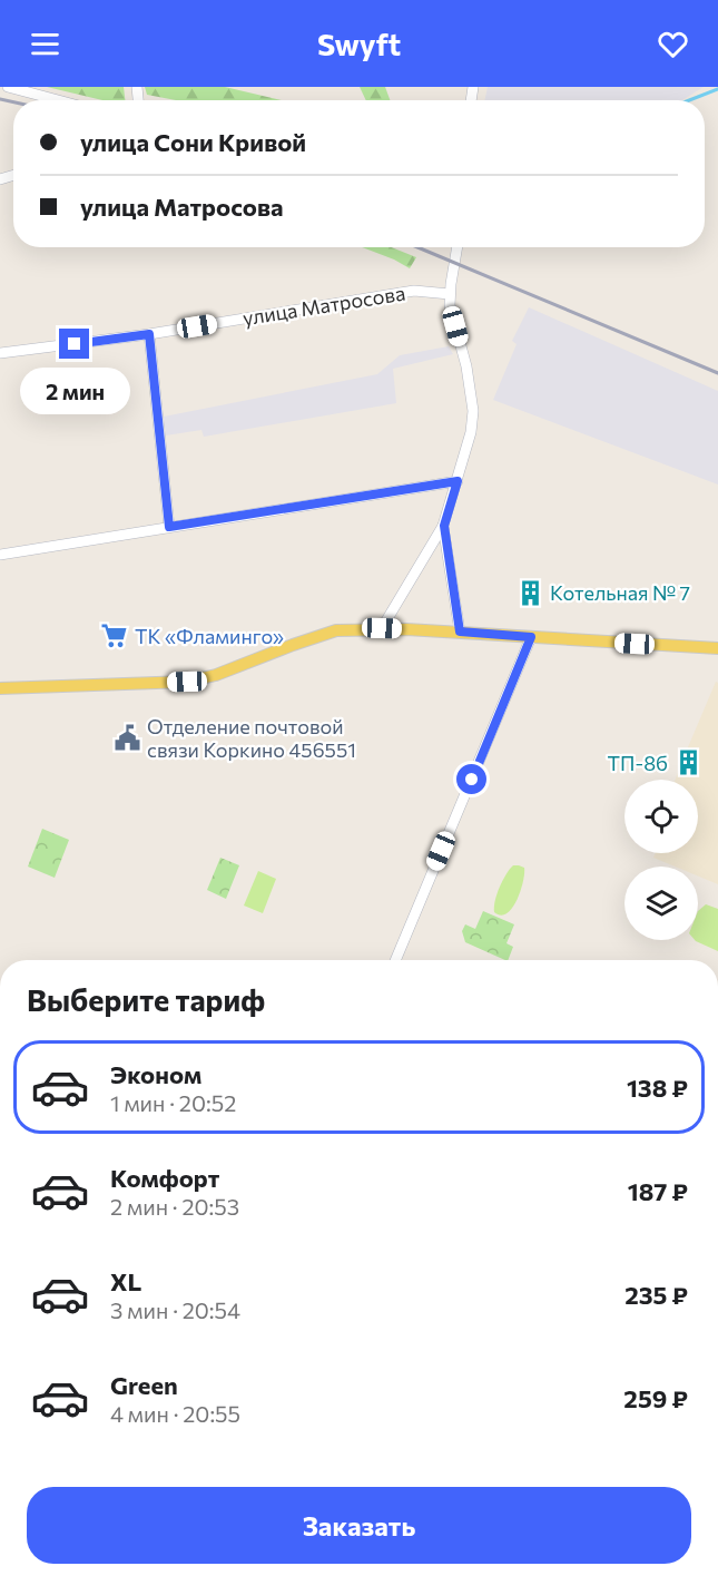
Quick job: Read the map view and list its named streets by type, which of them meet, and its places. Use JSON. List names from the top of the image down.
{
  "streets": {
    "street": ["улица Матросова"]
  },
  "places": {
    "building": ["Котельная № 7", "ТП-8б"],
    "supermarket": ["ТК «Фламинго»"],
    "public building": ["Отделение почтовой связи Коркино 456551"]
  },
  "page": {
    "header": "Swyft",
    "banner": ["улица Сони Кривой", "улица Матросова"],
    "bubble": "2 мин",
    "heading": "Выберите тариф",
    "list": [
      {
        "name": "Эконом",
        "note": "1 мин · 20:52",
        "value": "138 ₽"
      },
      {
        "name": "Комфорт",
        "note": "2 мин · 20:53",
        "value": "187 ₽"
      },
      {
        "name": "XL",
        "note": "3 мин · 20:54",
        "value": "235 ₽"
      },
      {
        "name": "Green",
        "note": "4 мин · 20:55",
        "value": "259 ₽"
      }
    ],
    "buttons": "Заказать"
  }
}
